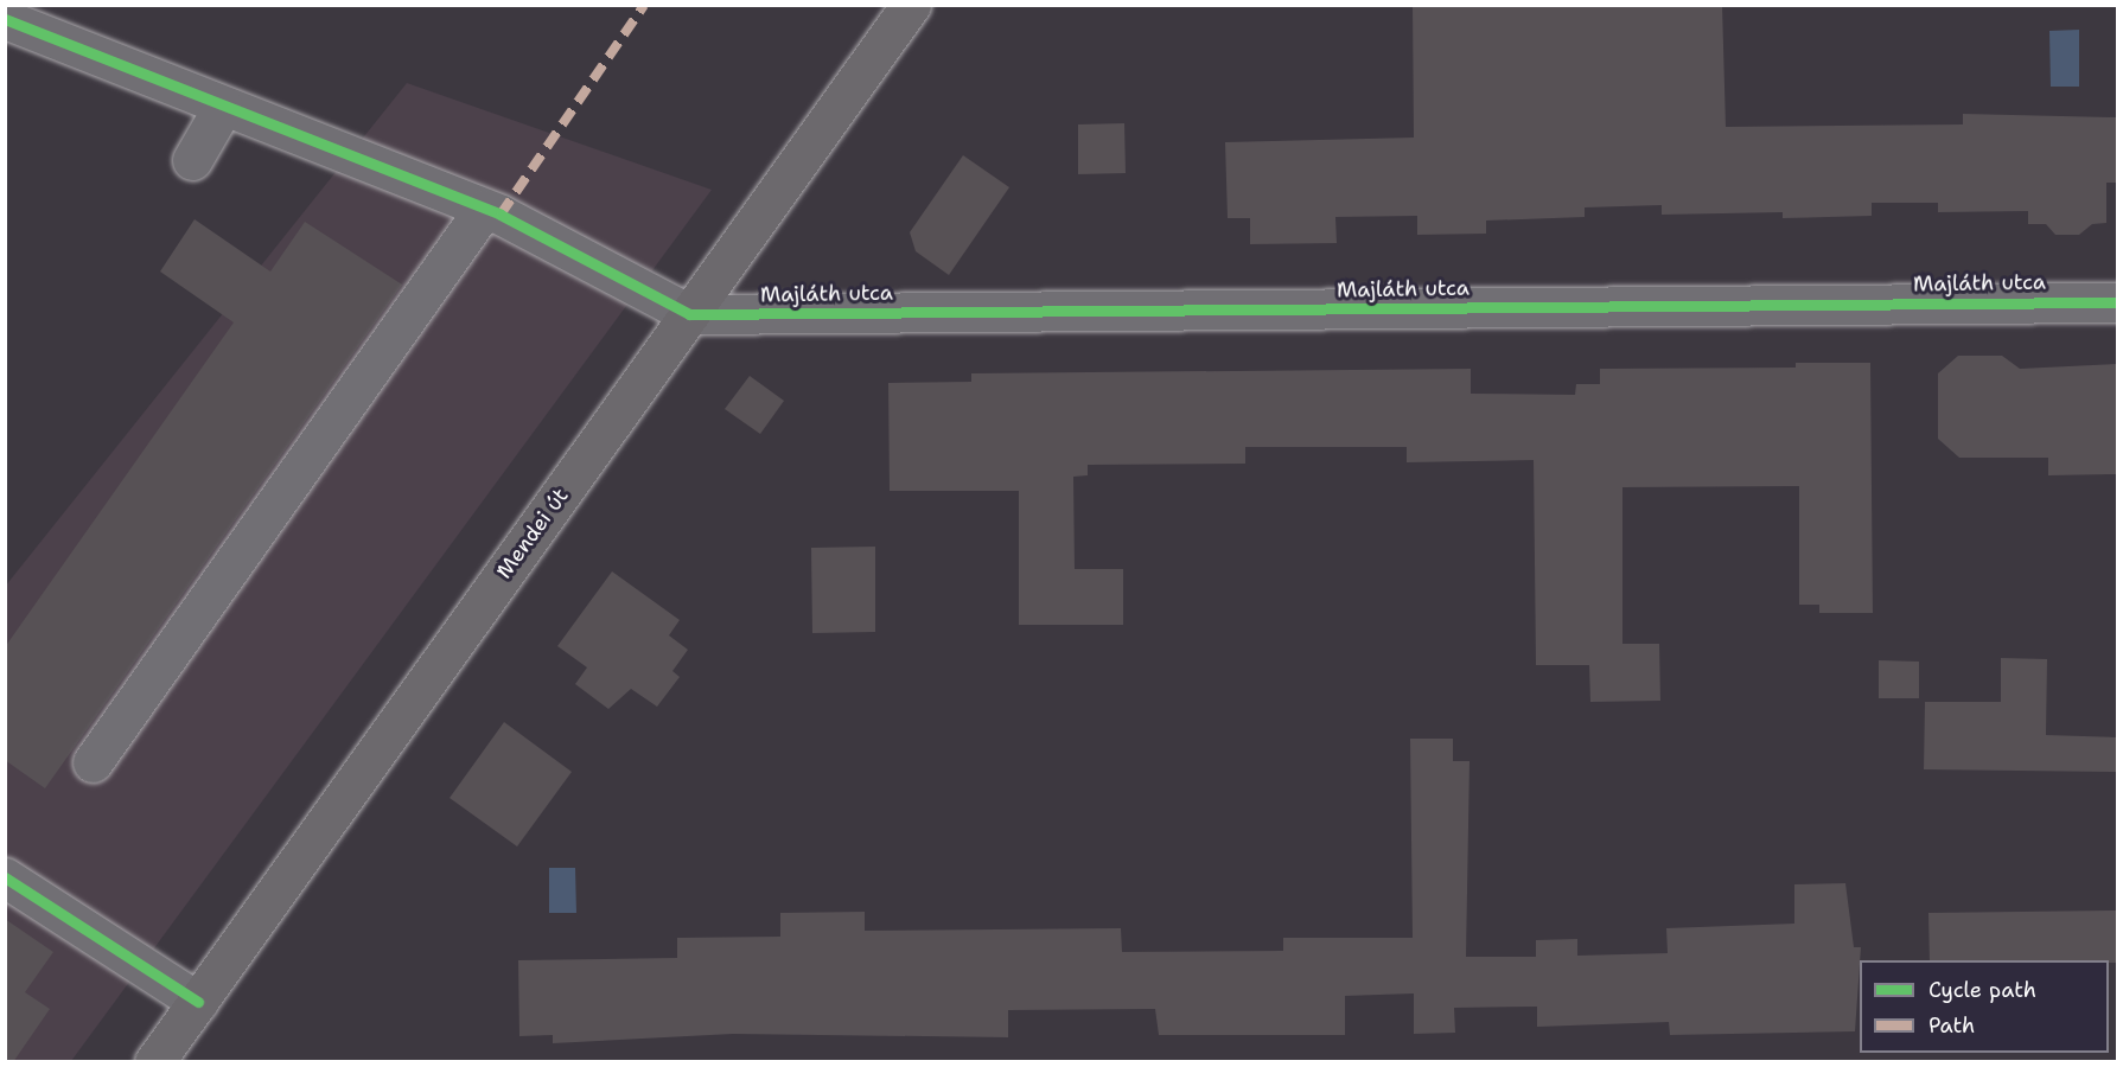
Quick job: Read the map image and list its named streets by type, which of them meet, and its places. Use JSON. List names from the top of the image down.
{
  "streets": {
    "main road": ["Mendei út"],
    "street": ["Majláth utca"]
  },
  "crossings": [
    ["Majláth utca", "Mendei út"]
  ],
  "legend": ["Cycle path", "Path"]
}
